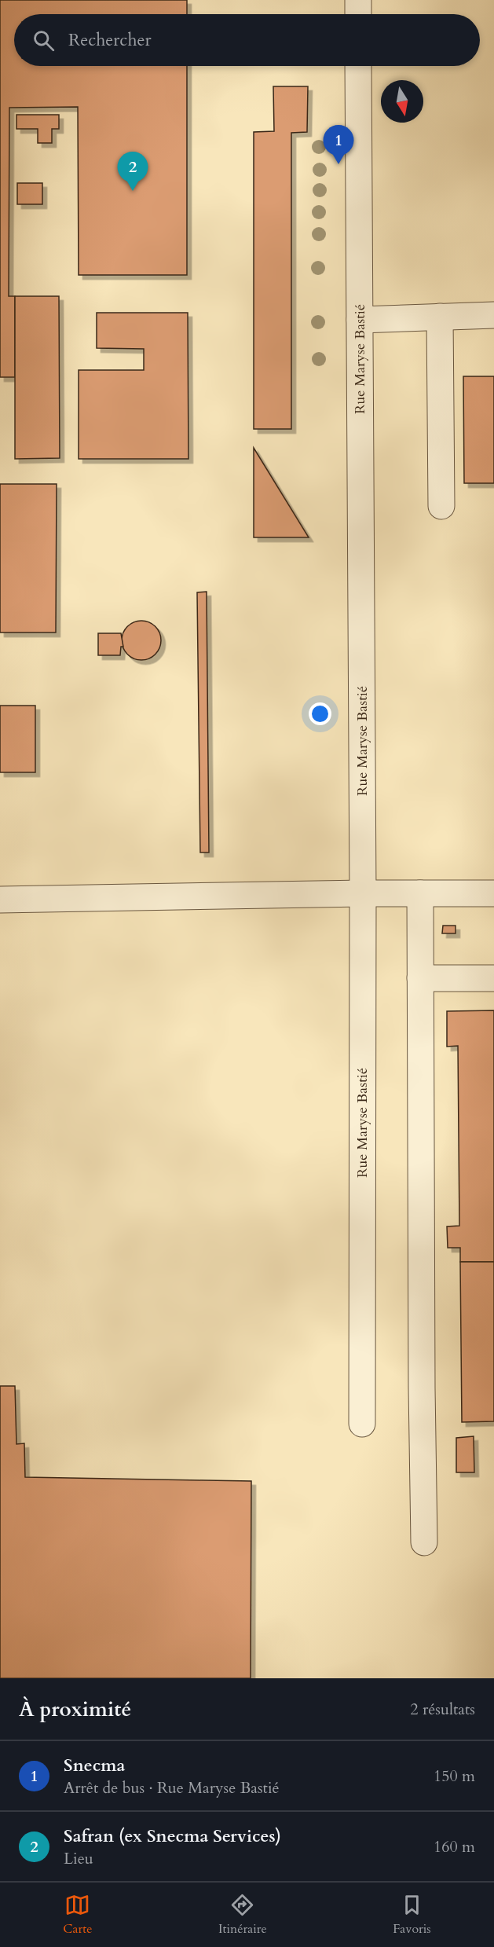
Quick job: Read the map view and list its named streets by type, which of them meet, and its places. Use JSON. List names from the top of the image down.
{
  "streets": {
    "street": ["Rue Maryse Bastié"]
  },
  "north": "bottom",
  "page": {
    "search": "Rechercher",
    "pins": ["1", "2"],
    "heading": ["À proximité", "2 résultats"],
    "list": [
      {
        "mark": "1",
        "name": "Snecma",
        "note": "Arrêt de bus · Rue Maryse Bastié",
        "value": "150 m"
      },
      {
        "mark": "2",
        "name": "Safran (ex Snecma Services)",
        "note": "Lieu",
        "value": "160 m"
      }
    ],
    "nav": ["Carte", "Itinéraire", "Favoris"]
  }
}
